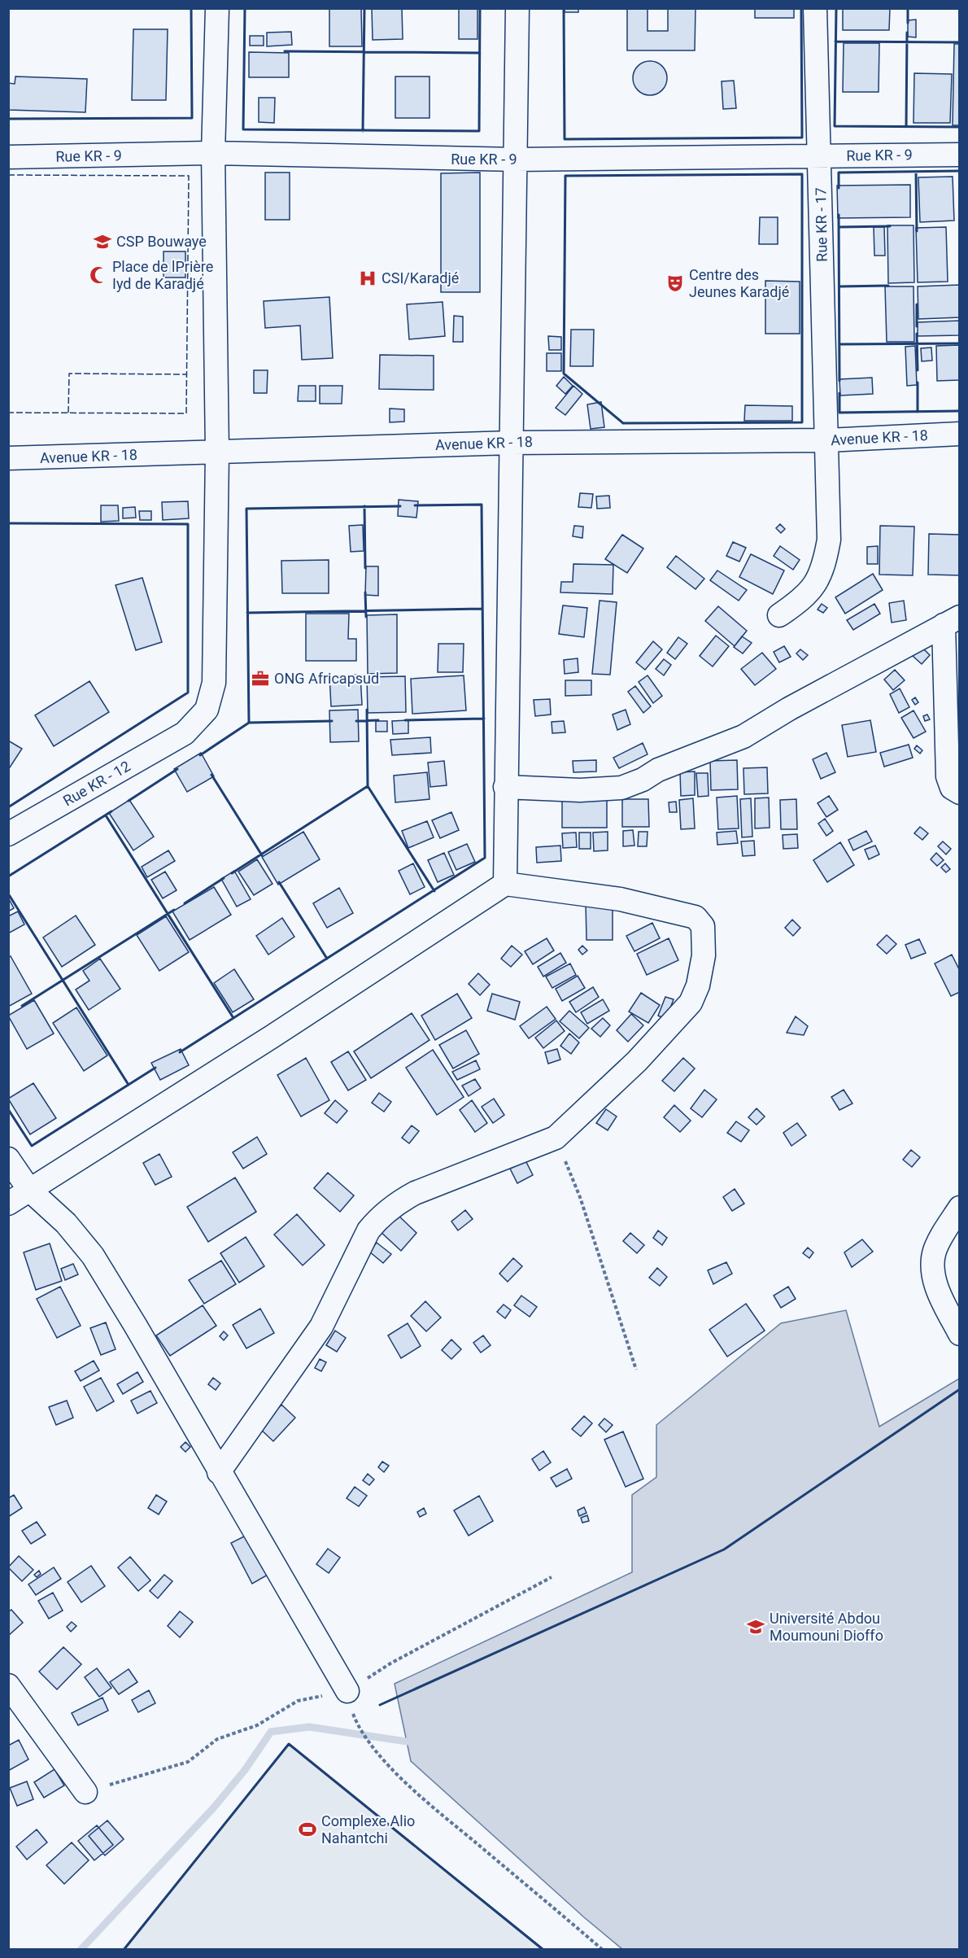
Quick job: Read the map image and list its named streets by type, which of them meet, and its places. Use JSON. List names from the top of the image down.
{
  "streets": {
    "street": [
      "Rue KR - 9",
      "Rue KR - 17",
      "Avenue KR - 18",
      "Rue KR - 12"
    ]
  },
  "crossings": [
    ["Rue KR - 9", "Rue KR - 17"],
    ["Rue KR - 9", "Rue KR - 12"],
    ["Rue KR - 17", "Avenue KR - 18"],
    ["Avenue KR - 18", "Rue KR - 12"]
  ],
  "places": {
    "school or university": ["CSP Bouwaye", "Université Abdou Moumouni Dioffo"],
    "mosque": ["Place de lPrière Iyd de Karadjé"],
    "hospital": ["CSI/Karadjé"],
    "theatre": ["Centre des Jeunes Karadjé"],
    "office": ["ONG Africapsud"],
    "sports": ["Complexe Alio Nahantchi"]
  }
}
